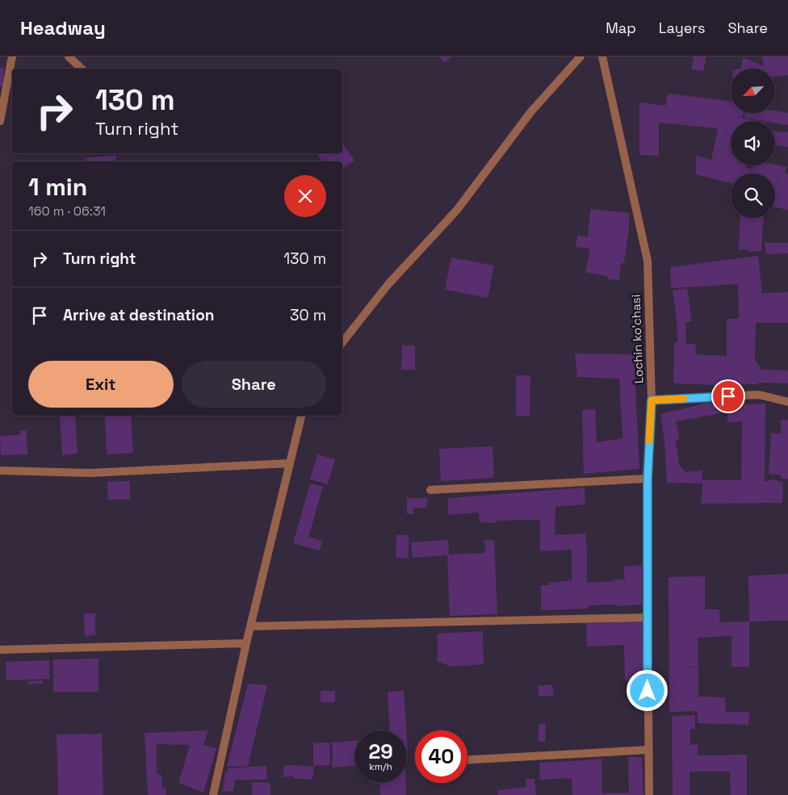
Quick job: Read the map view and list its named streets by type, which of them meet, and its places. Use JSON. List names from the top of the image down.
{
  "streets": {
    "street": ["Lochin ko'chasi"]
  },
  "north": "bottom left",
  "page": {
    "header": "Headway",
    "nav": ["Map", "Layers", "Share"],
    "turn": ["130 m", "Turn right"],
    "heading": ["1 min", "160 m · 06:31"],
    "list": [
      {
        "name": "Turn right",
        "value": "130 m"
      },
      {
        "name": "Arrive at destination",
        "value": "30 m"
      }
    ],
    "buttons": ["Exit", "Share"],
    "speed": "29 km/h",
    "limit": "40"
  }
}
